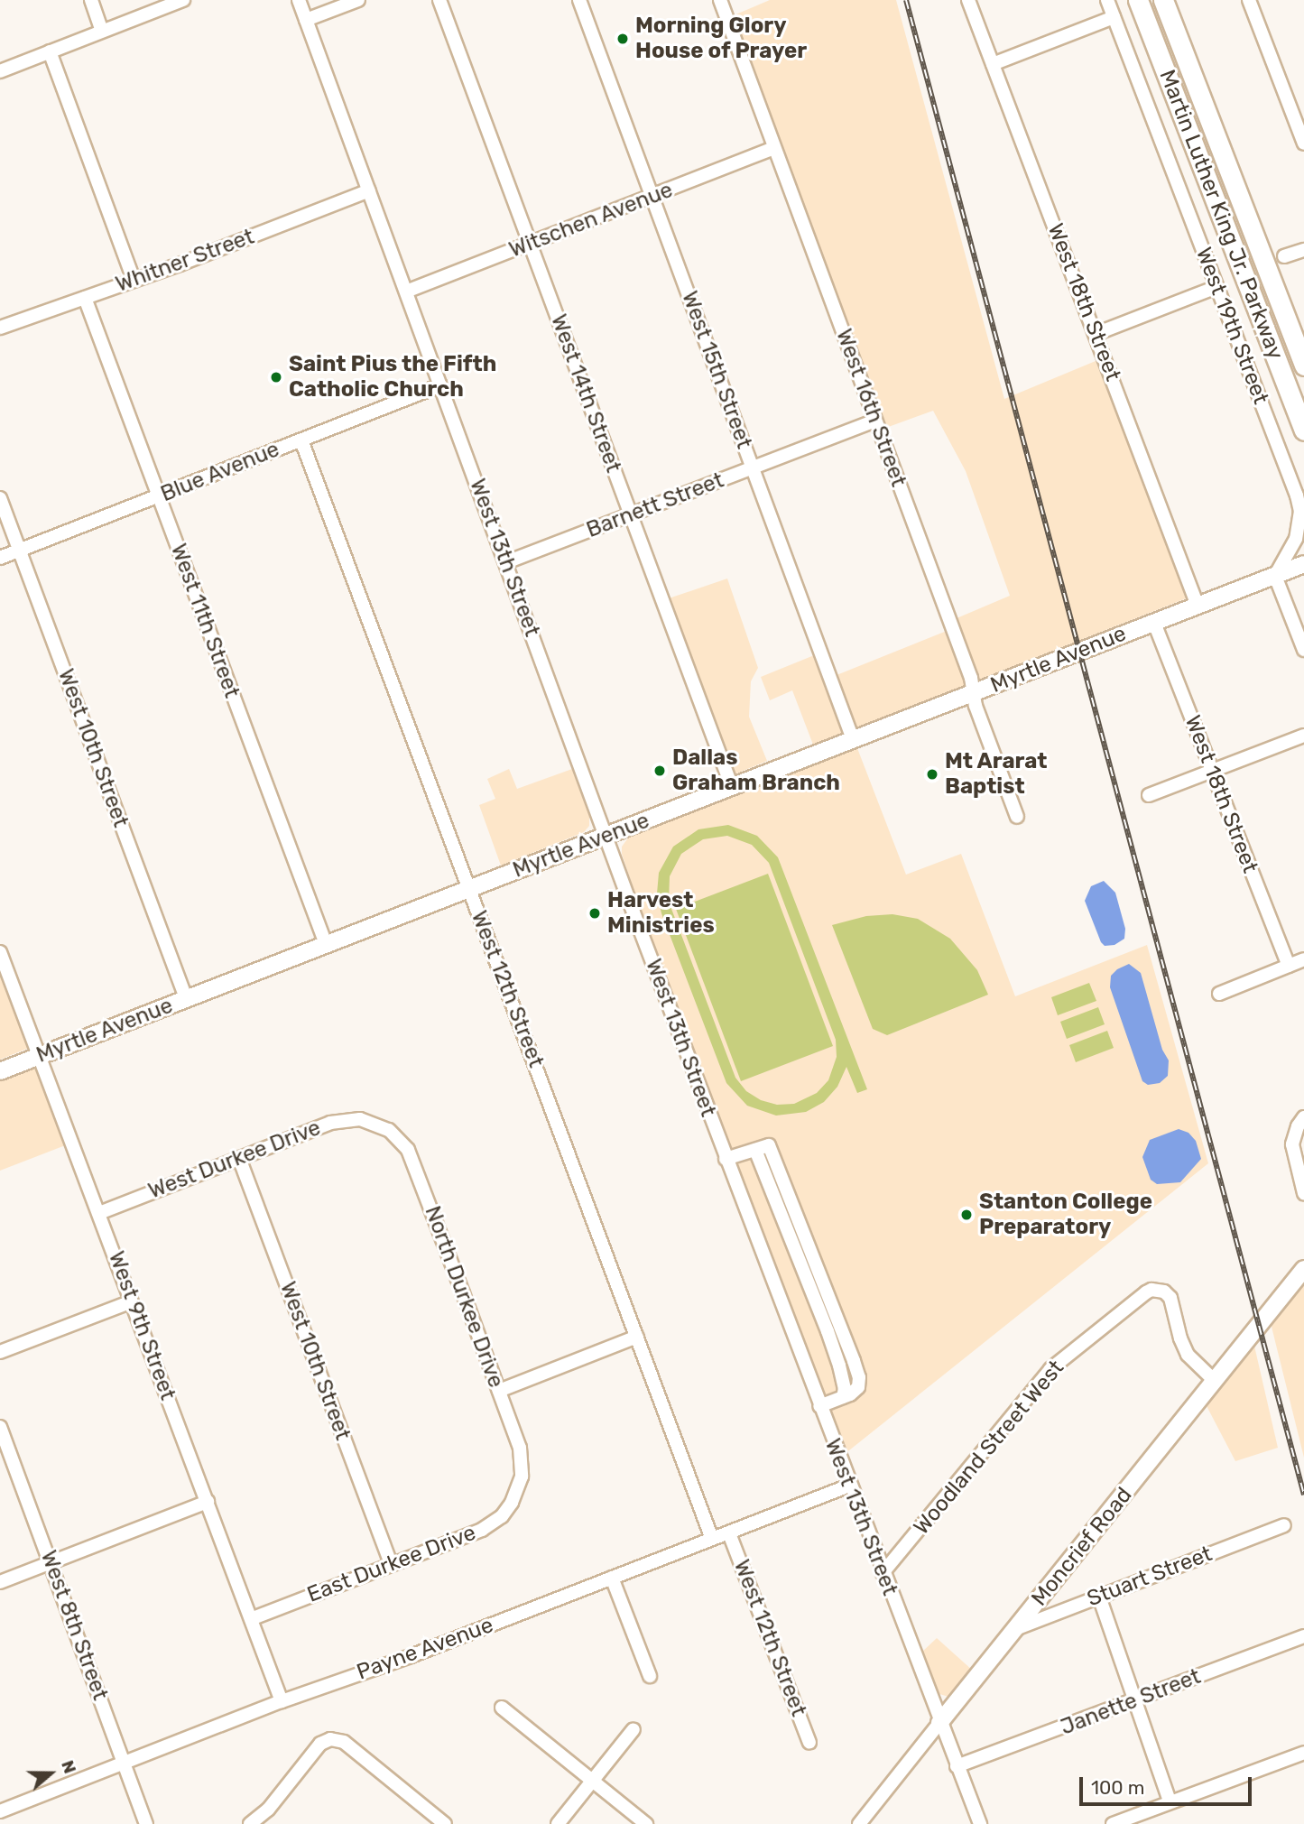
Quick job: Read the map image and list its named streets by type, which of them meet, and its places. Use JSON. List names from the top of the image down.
{
  "streets": {
    "highway": ["Martin Luther King Jr. Parkway"],
    "main road": ["Myrtle Avenue", "Moncrief Road"],
    "street": [
      "Witschen Avenue",
      "Whitner Street",
      "West 18th Street",
      "West 19th Street",
      "West 15th Street",
      "West 14th Street",
      "West 16th Street",
      "Blue Avenue",
      "Barnett Street",
      "West 13th Street",
      "West 11th Street",
      "West 10th Street",
      "West 12th Street",
      "West Durkee Drive",
      "North Durkee Drive",
      "West 9th Street",
      "Woodland Street West",
      "East Durkee Drive",
      "Stuart Street",
      "West 8th Street",
      "Payne Avenue",
      "Janette Street"
    ]
  },
  "crossings": [
    ["Witschen Avenue", "West 15th Street"],
    ["Witschen Avenue", "West 14th Street"],
    ["Witschen Avenue", "West 16th Street"],
    ["Witschen Avenue", "West 13th Street"],
    ["Whitner Street", "West 13th Street"],
    ["Whitner Street", "West 11th Street"],
    ["West 18th Street", "Myrtle Avenue"],
    ["West 19th Street", "Myrtle Avenue"],
    ["West 15th Street", "Barnett Street"],
    ["West 15th Street", "Myrtle Avenue"],
    ["West 14th Street", "Barnett Street"],
    ["West 14th Street", "Myrtle Avenue"],
    ["West 16th Street", "Barnett Street"],
    ["West 16th Street", "Myrtle Avenue"],
    ["Blue Avenue", "West 13th Street"],
    ["Blue Avenue", "West 11th Street"],
    ["Blue Avenue", "West 10th Street"],
    ["Blue Avenue", "West 12th Street"],
    ["Barnett Street", "West 13th Street"],
    ["West 13th Street", "Myrtle Avenue"],
    ["West 13th Street", "Woodland Street West"],
    ["West 13th Street", "Moncrief Road"],
    ["West 13th Street", "Payne Avenue"],
    ["West 13th Street", "Janette Street"],
    ["West 11th Street", "Myrtle Avenue"],
    ["Myrtle Avenue", "West 10th Street"],
    ["Myrtle Avenue", "West 12th Street"],
    ["Myrtle Avenue", "West 9th Street"],
    ["West 10th Street", "West Durkee Drive"],
    ["West 10th Street", "East Durkee Drive"],
    ["West 12th Street", "Payne Avenue"],
    ["West Durkee Drive", "North Durkee Drive"],
    ["West Durkee Drive", "West 9th Street"],
    ["North Durkee Drive", "East Durkee Drive"],
    ["West 9th Street", "East Durkee Drive"],
    ["West 9th Street", "Payne Avenue"],
    ["Woodland Street West", "Moncrief Road"],
    ["Moncrief Road", "Stuart Street"],
    ["West 8th Street", "Payne Avenue"]
  ],
  "places": [
    "Morning Glory House of Prayer",
    "Saint Pius the Fifth Catholic Church",
    "Dallas Graham Branch",
    "Mt Ararat Baptist",
    "Harvest Ministries",
    "Stanton College Preparatory"
  ],
  "scale_bar": "100 m",
  "north": "right"
}
